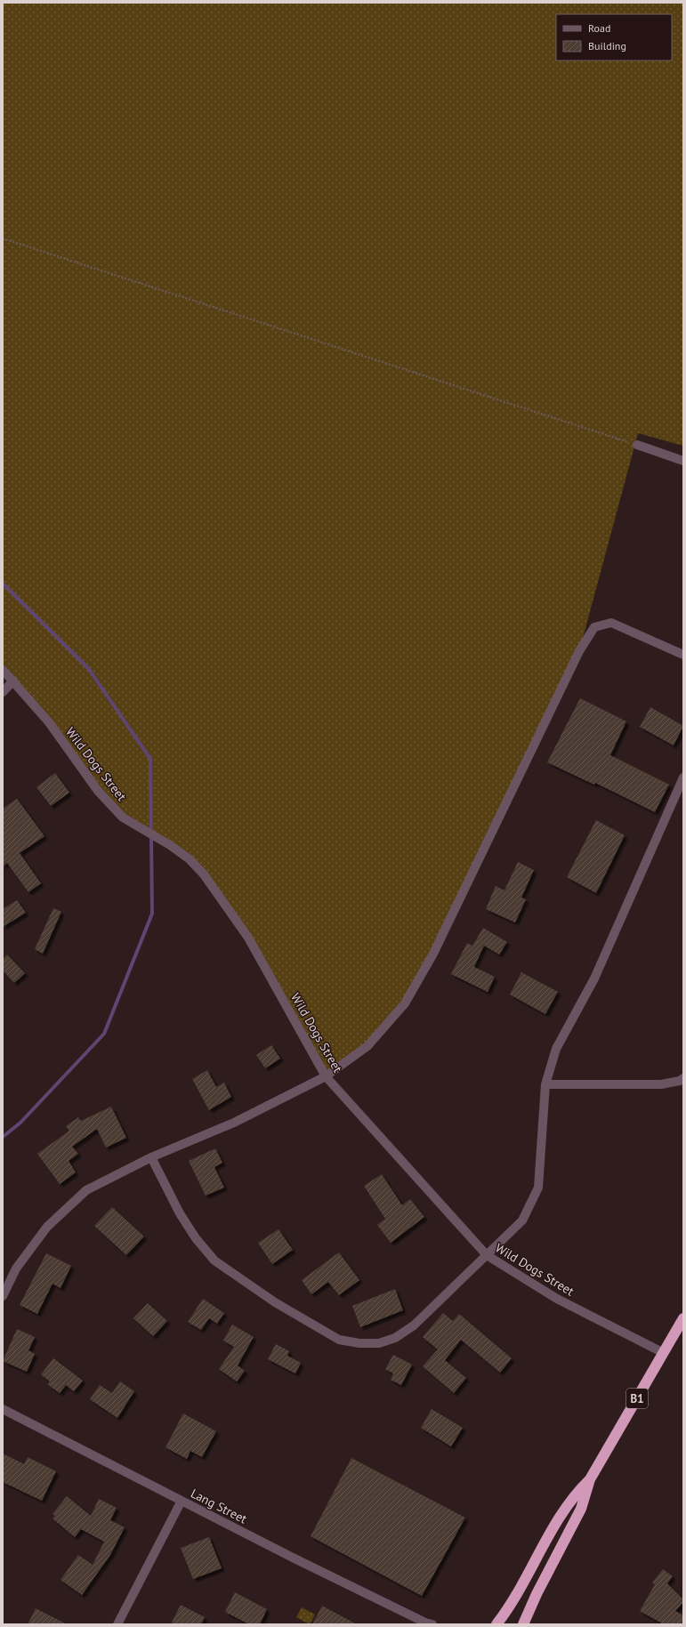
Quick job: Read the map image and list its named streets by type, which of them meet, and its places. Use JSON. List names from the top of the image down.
{
  "streets": {
    "highway": ["B1"],
    "street": ["Wild Dogs Street", "Lang Street"]
  },
  "crossings": [
    ["Wild Dogs Street", "B1"]
  ],
  "legend": ["Road", "Building"]
}
